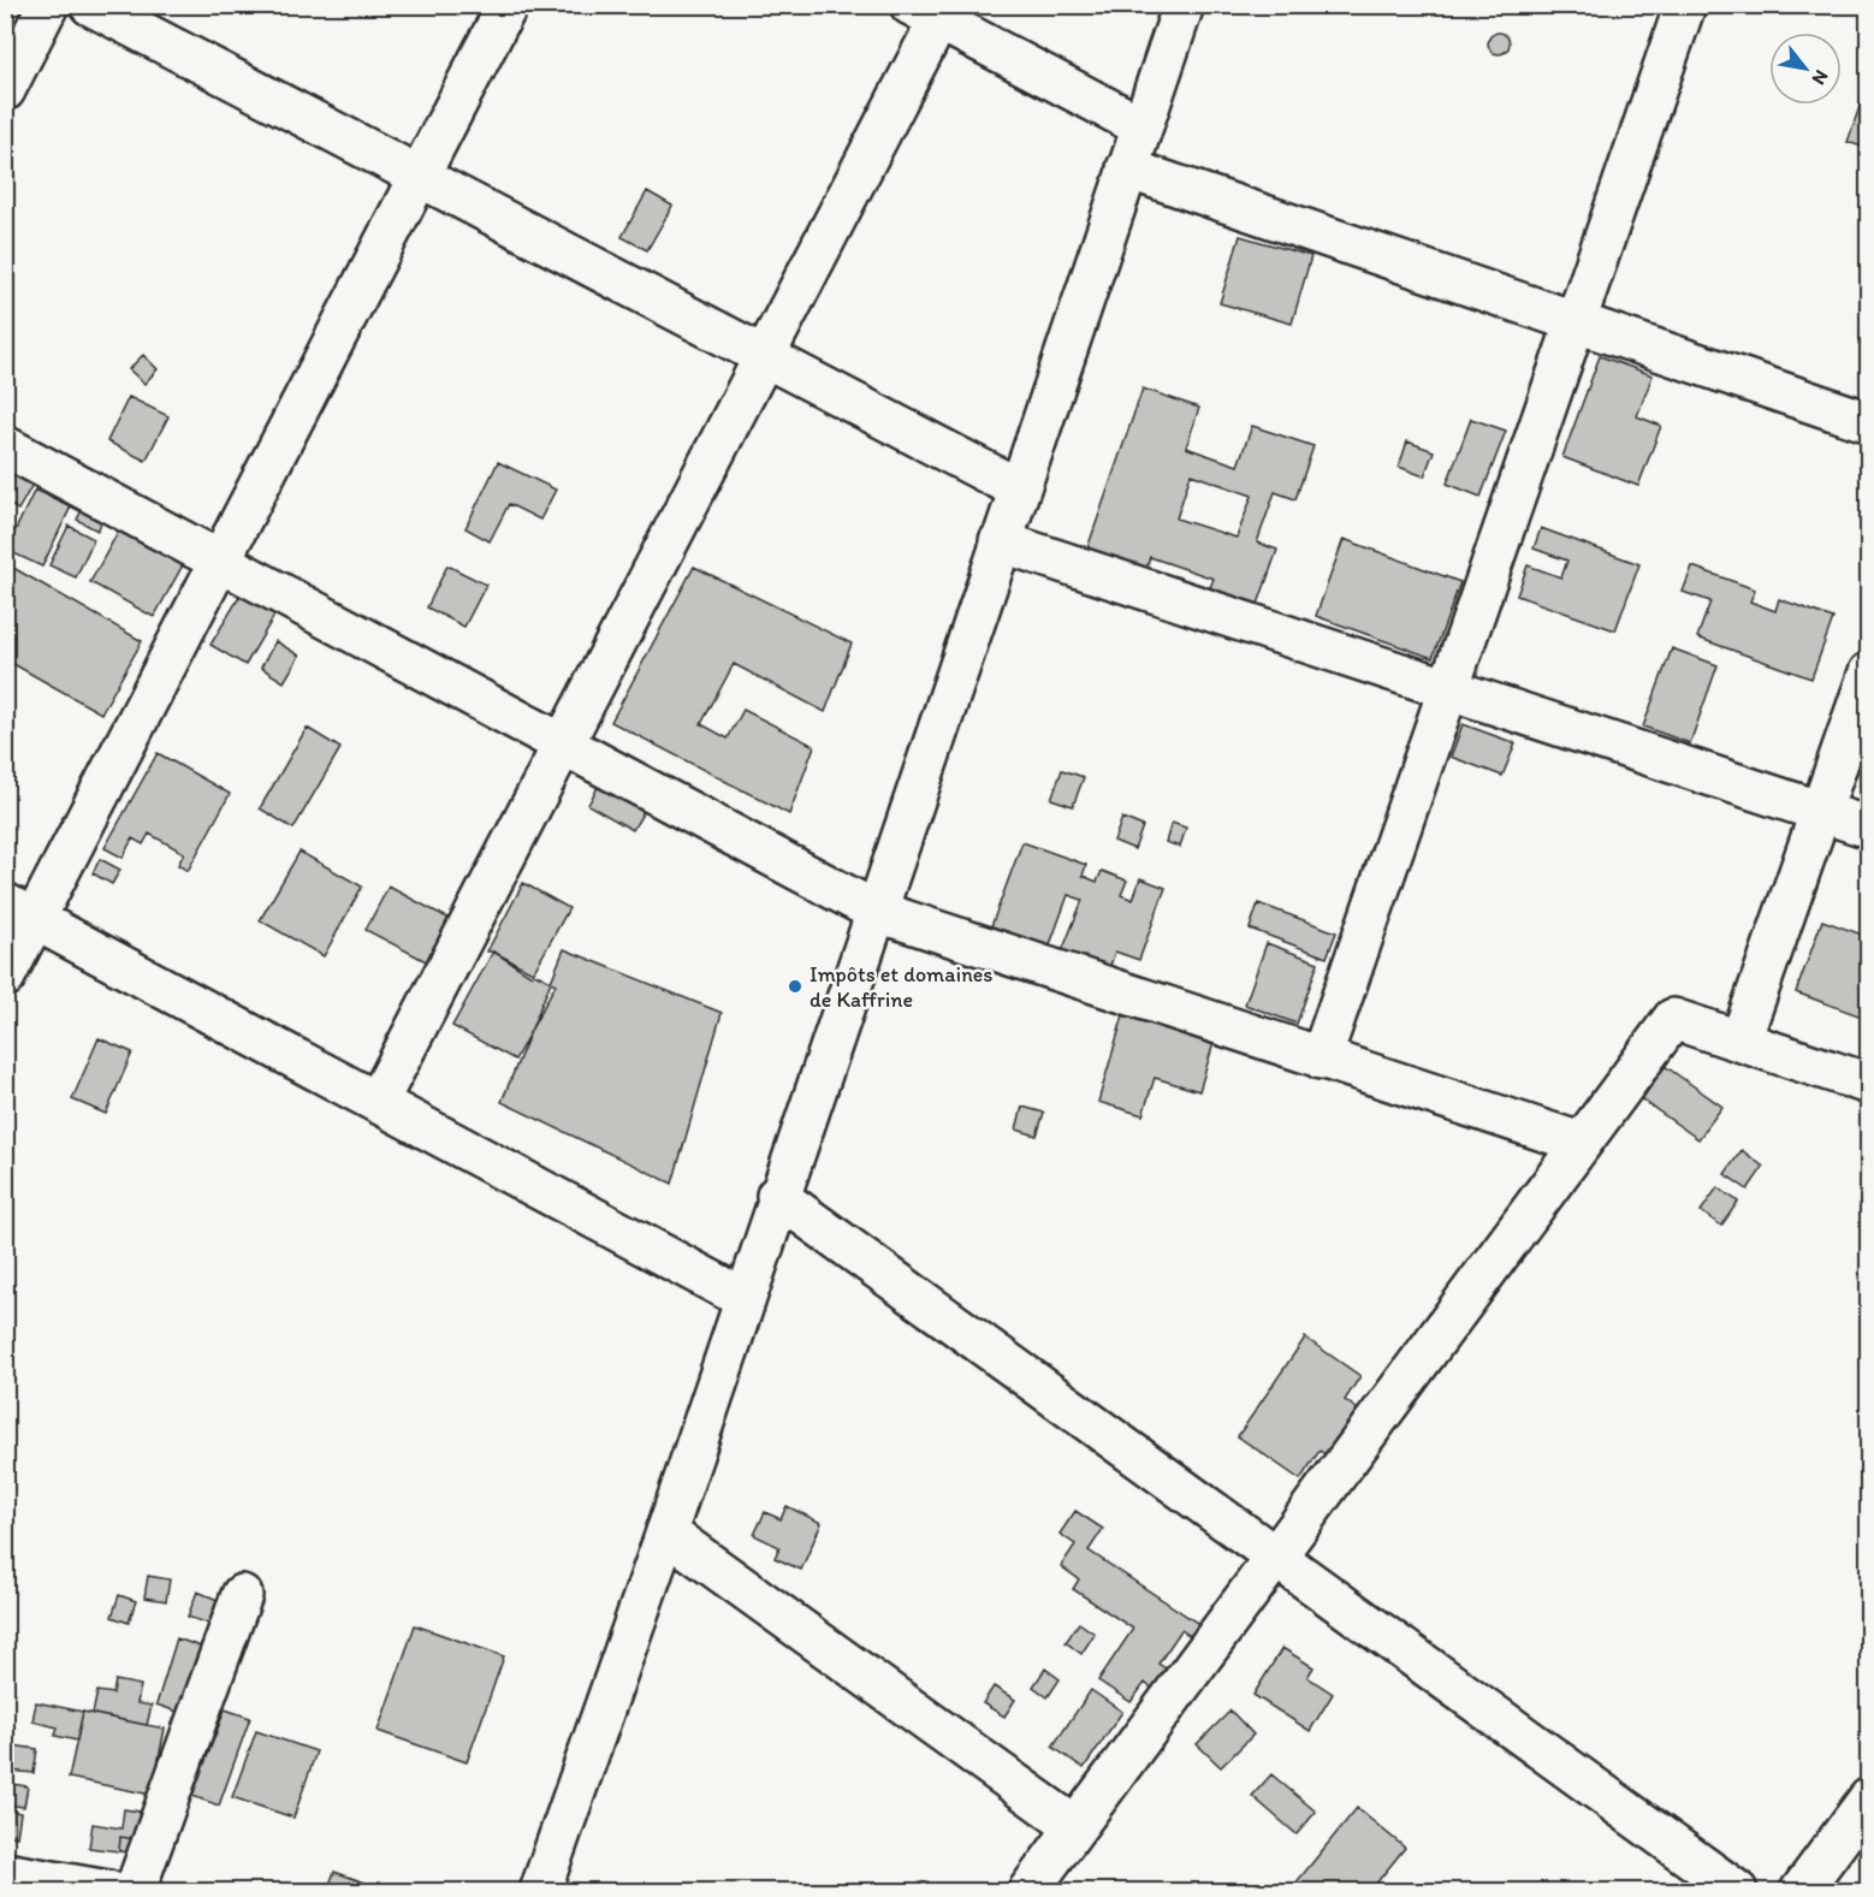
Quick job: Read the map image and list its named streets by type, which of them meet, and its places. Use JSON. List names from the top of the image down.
{
  "places": ["Impôts et domaines de Kaffrine"],
  "north": "bottom right"
}
